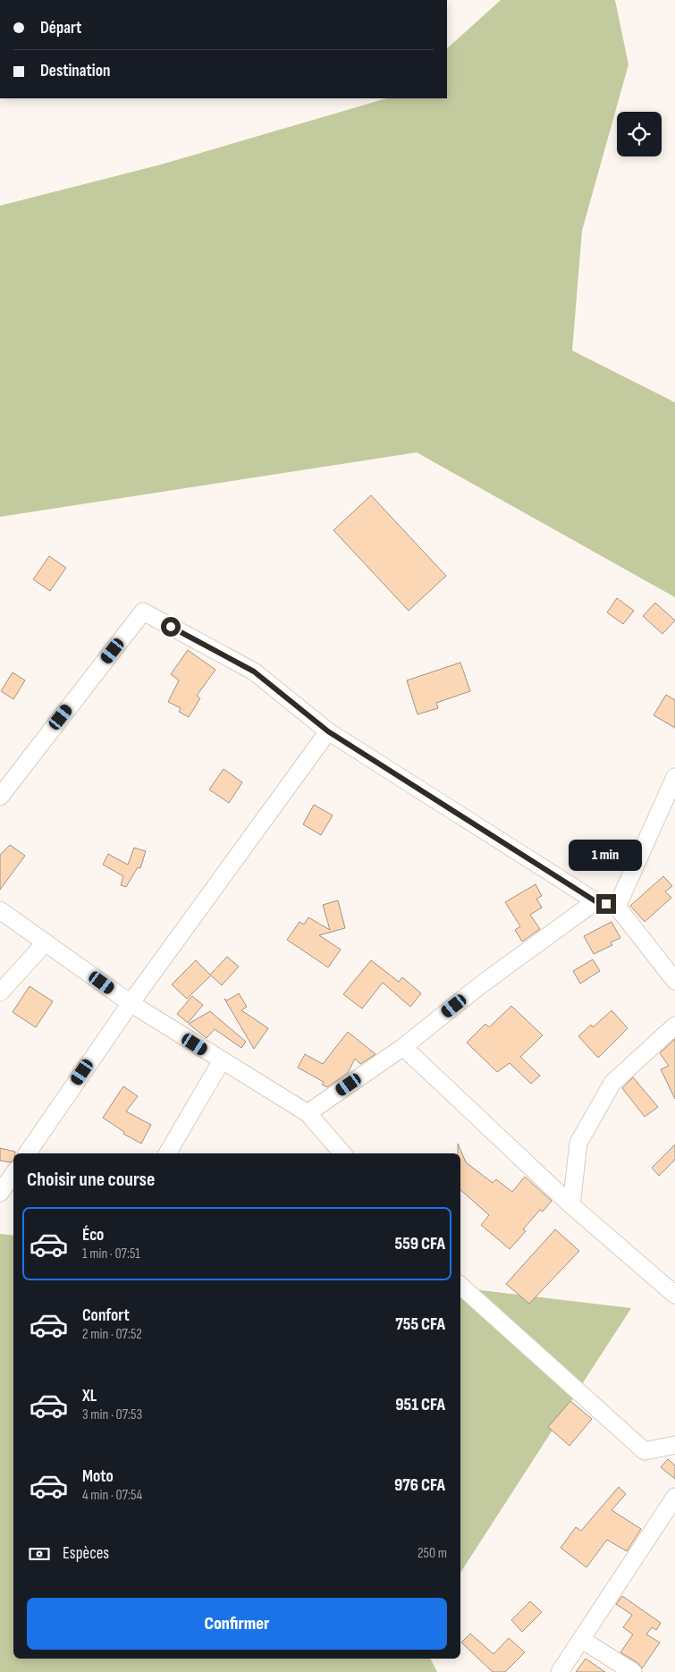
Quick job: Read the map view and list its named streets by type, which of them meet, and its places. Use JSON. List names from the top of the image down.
{
  "page": {
    "banner": ["Départ", "Destination"],
    "bubble": "1 min",
    "heading": "Choisir une course",
    "list": [
      {
        "name": "Éco",
        "note": "1 min · 07:51",
        "value": "559 CFA"
      },
      {
        "name": "Confort",
        "note": "2 min · 07:52",
        "value": "755 CFA"
      },
      {
        "name": "XL",
        "note": "3 min · 07:53",
        "value": "951 CFA"
      },
      {
        "name": "Moto",
        "note": "4 min · 07:54",
        "value": "976 CFA"
      }
    ],
    "pay": ["Espèces", "250 m"],
    "buttons": "Confirmer"
  }
}
